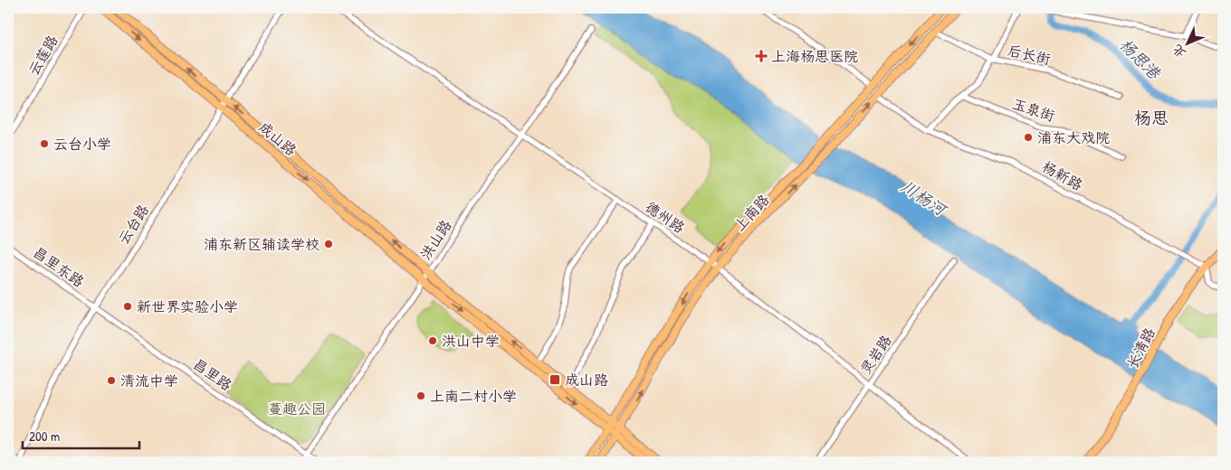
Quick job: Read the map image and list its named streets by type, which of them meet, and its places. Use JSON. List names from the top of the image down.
{
  "streets": {
    "main road": ["成山路", "上南路", "长清路"],
    "street": [
      "后长街",
      "云莲路",
      "玉泉街",
      "杨新路",
      "德州路",
      "云台路",
      "洪山路",
      "昌里东路",
      "灵岩路",
      "昌里路"
    ]
  },
  "crossings": [
    ["后长街", "上南路"],
    ["成山路", "上南路"],
    ["成山路", "云台路"],
    ["成山路", "洪山路"],
    ["杨新路", "上南路"],
    ["杨新路", "长清路"],
    ["上南路", "德州路"],
    ["德州路", "洪山路"],
    ["德州路", "灵岩路"],
    ["云台路", "昌里东路"],
    ["云台路", "昌里路"],
    ["洪山路", "昌里路"],
    ["昌里东路", "昌里路"]
  ],
  "districts": ["杨思"],
  "water": ["杨思港", "川杨河"],
  "parks": ["蔓趣公园"],
  "places": {
    "health": ["上海杨思医院"],
    "other": [
      "浦东大戏院",
      "云台小学",
      "浦东新区辅读学校",
      "新世界实验小学",
      "洪山中学",
      "清流中学",
      "上南二村小学"
    ],
    "transit": ["成山路"]
  },
  "scale_bar": "200 m",
  "north": "bottom left"
}
